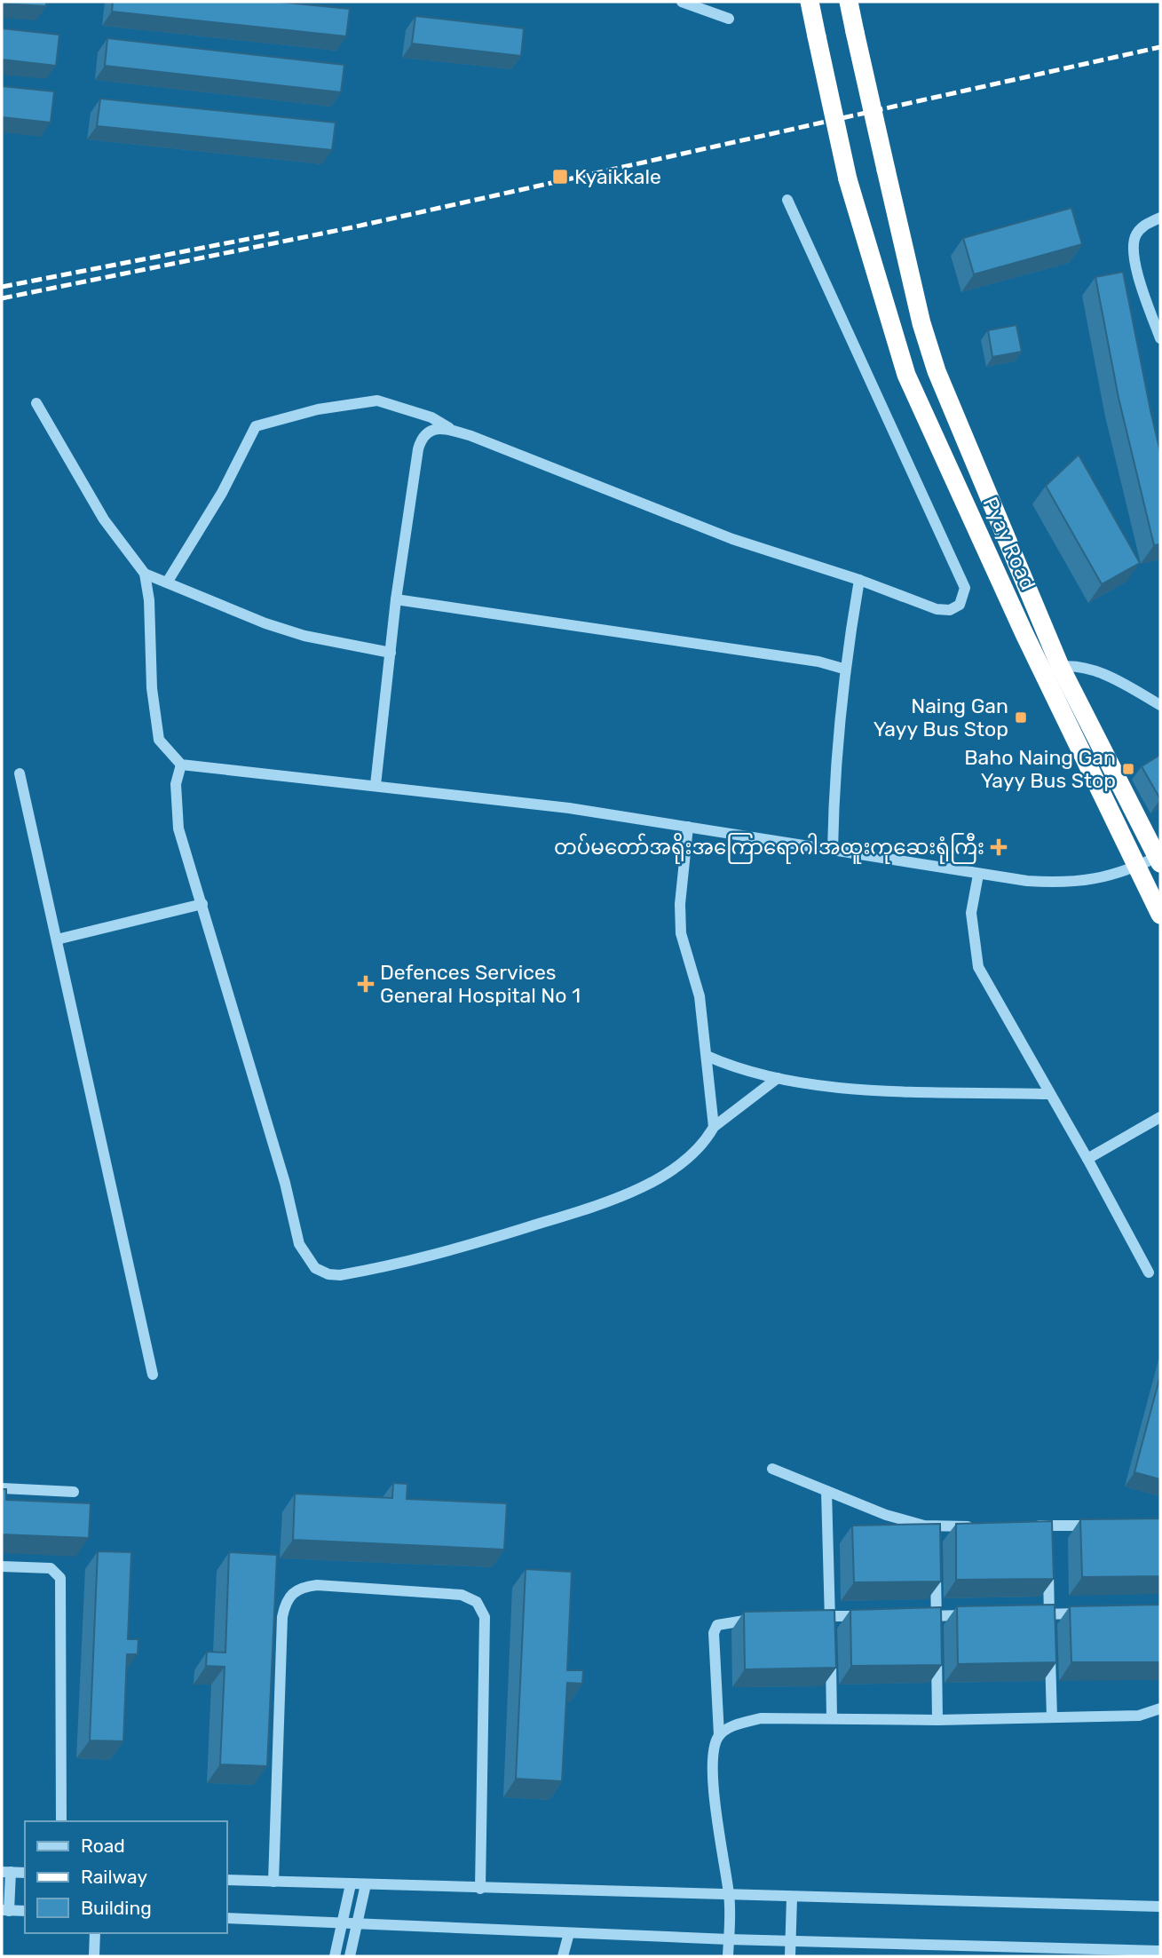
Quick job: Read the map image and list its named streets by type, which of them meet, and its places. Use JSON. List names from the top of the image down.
{
  "streets": {
    "highway": ["Pyay Road"]
  },
  "places": {
    "transit": ["Kyaikkale", "Naing Gan Yayy Bus Stop", "Baho Naing Gan Yayy Bus Stop"],
    "health": ["တပ်မတော်အရိုးအကြောရောဂါအထူးကုဆေးရုံကြီး", "Defences Services General Hospital No 1"]
  },
  "legend": ["Road", "Railway", "Building"]
}
